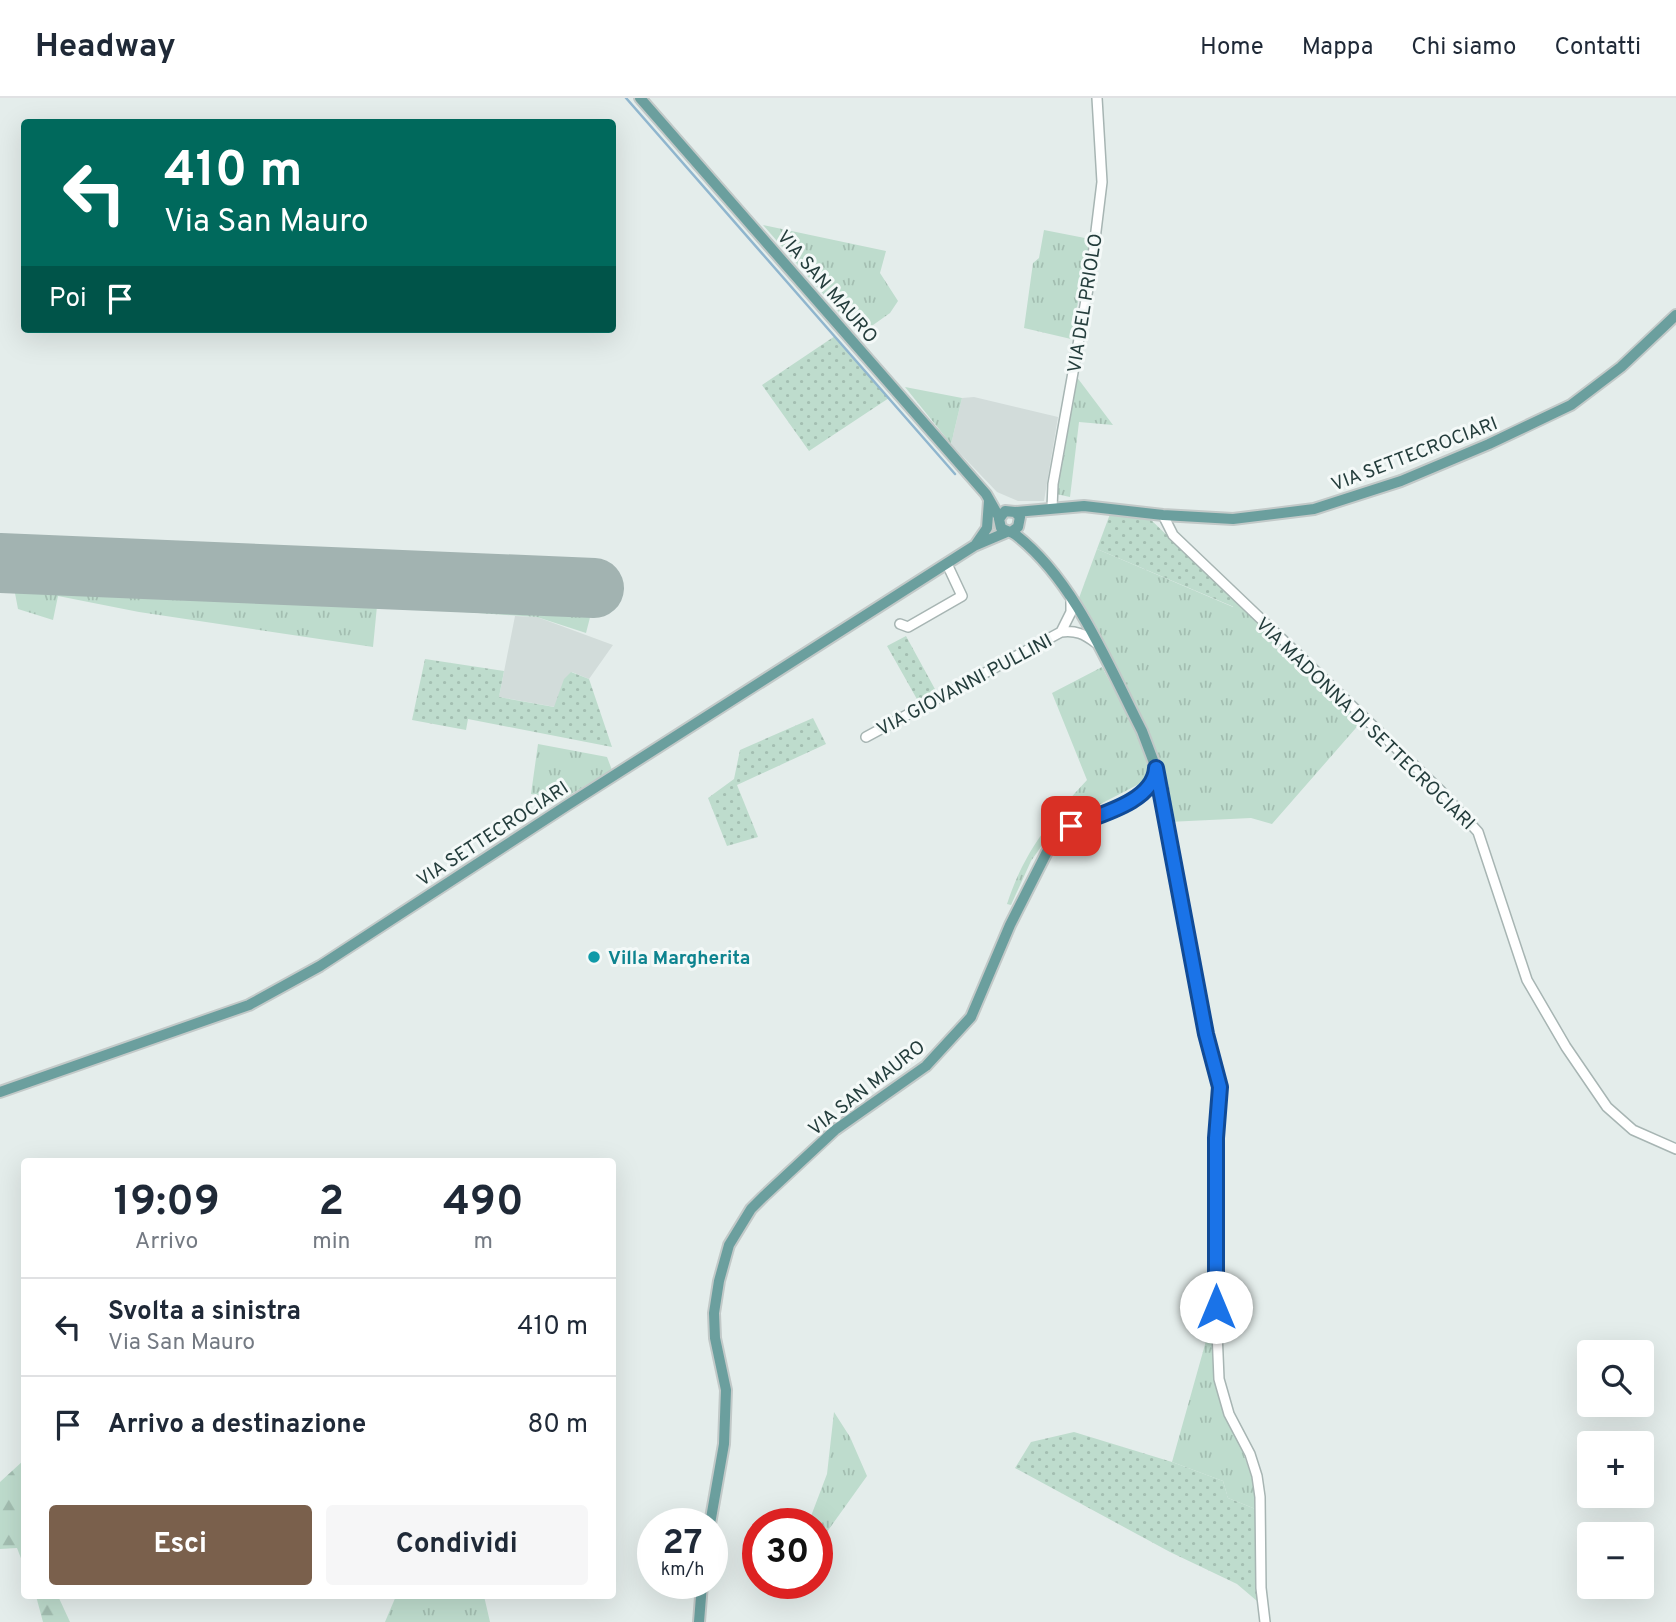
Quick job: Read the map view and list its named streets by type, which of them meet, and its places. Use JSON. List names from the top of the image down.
{
  "streets": {
    "main road": ["VIA SAN MAURO", "VIA SETTECROCIARI"],
    "street": ["VIA DEL PRIOLO", "VIA GIOVANNI PULLINI", "VIA MADONNA DI SETTECROCIARI"]
  },
  "crossings": [
    ["VIA SAN MAURO", "VIA SETTECROCIARI"],
    ["VIA SAN MAURO", "VIA GIOVANNI PULLINI"],
    ["VIA DEL PRIOLO", "VIA SETTECROCIARI"],
    ["VIA SETTECROCIARI", "VIA MADONNA DI SETTECROCIARI"]
  ],
  "places": ["Villa Margherita"],
  "page": {
    "header": "Headway",
    "nav": [
      "Home",
      "Mappa",
      "Chi siamo",
      "Contatti"
    ],
    "turn": ["410 m", "Via San Mauro"],
    "then": "Poi",
    "eta": [
      "19:09",
      "Arrivo",
      "2",
      "min",
      "490",
      "m"
    ],
    "list": [
      {
        "name": "Svolta a sinistra",
        "note": "Via San Mauro",
        "value": "410 m"
      },
      {
        "name": "Arrivo a destinazione",
        "value": "80 m"
      }
    ],
    "map_buttons": ["+", "−"],
    "buttons": ["Esci", "Condividi"],
    "speed": "27 km/h",
    "limit": "30"
  }
}
